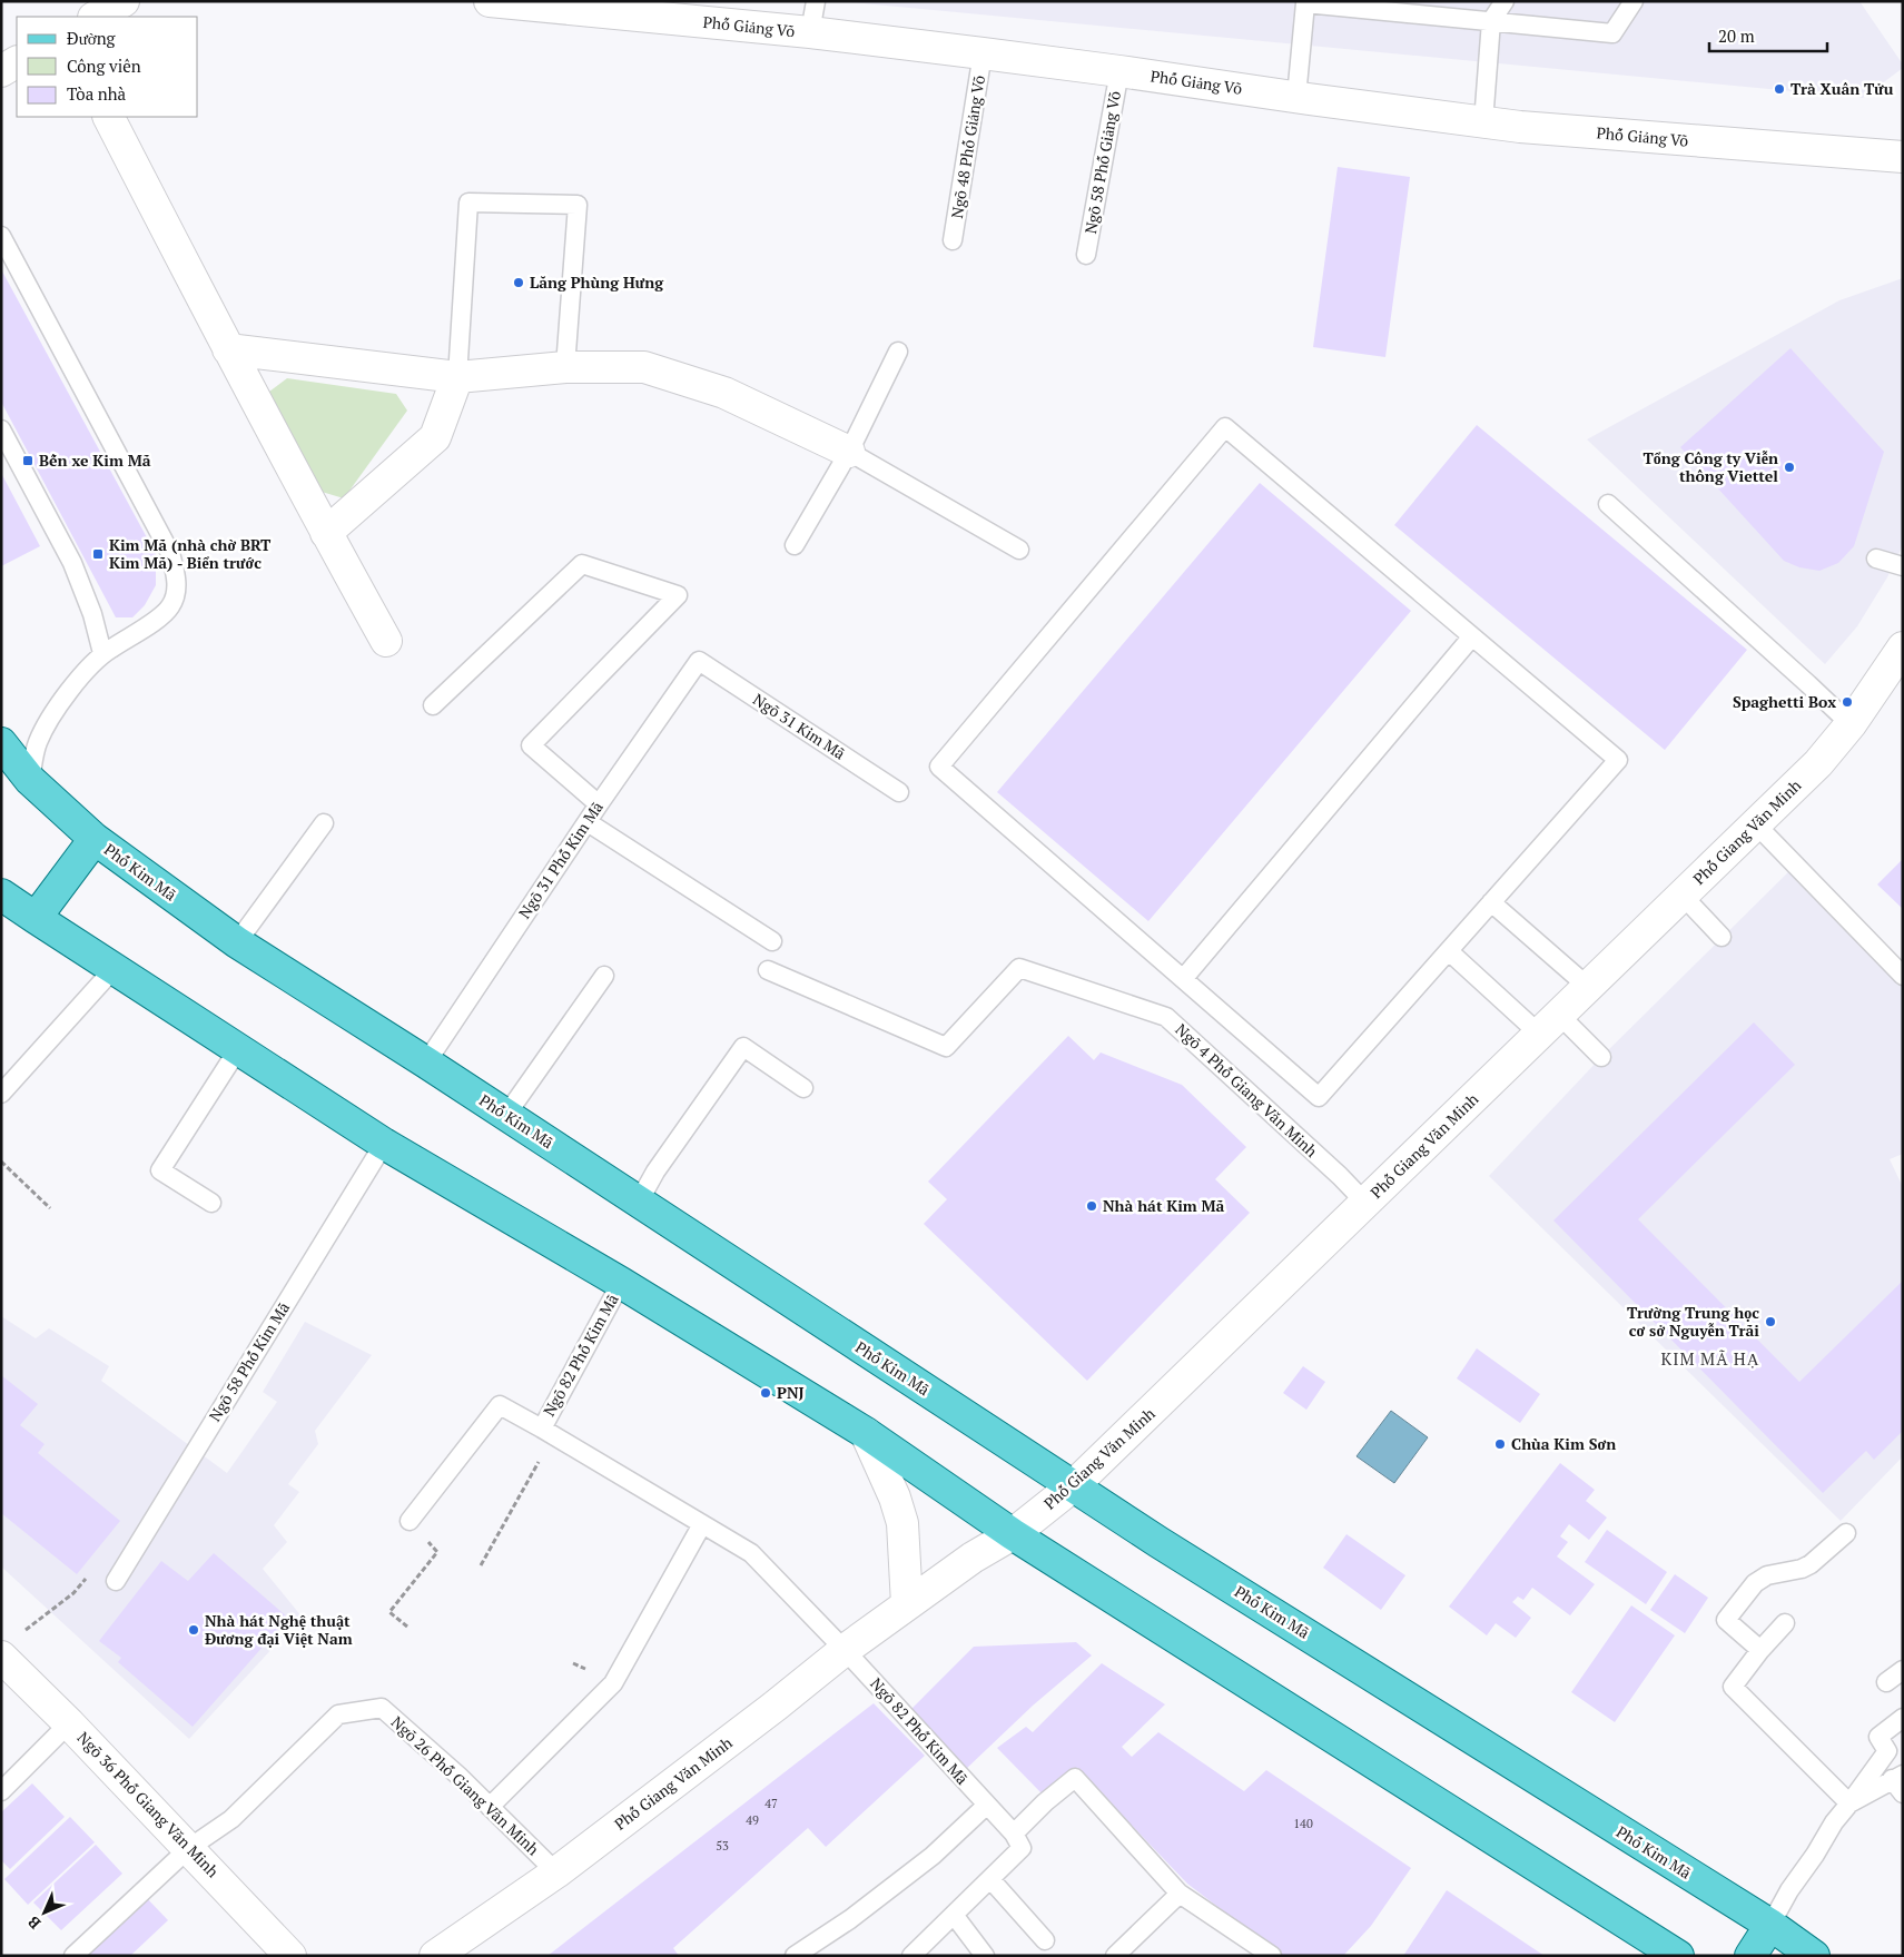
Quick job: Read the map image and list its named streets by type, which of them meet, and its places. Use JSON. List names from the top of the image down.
{
  "streets": {
    "main road": ["Phố Kim Mã"],
    "street": ["Phố Giảng Võ", "Phố Giang Văn Minh", "Ngõ 36 Phố Giang Văn Minh"],
    "lane": [
      "Ngõ 48 Phố Giảng Võ",
      "Ngõ 58 Phố Giảng Võ",
      "Ngõ 31 Kim Mã",
      "Ngõ 31 Phố Kim Mã",
      "Ngõ 4 Phố Giang Văn Minh",
      "Ngõ 82 Phố Kim Mã",
      "Ngõ 58 Phố Kim Mã",
      "Ngõ 26 Phố Giang Văn Minh"
    ]
  },
  "crossings": [
    ["Phố Giảng Võ", "Ngõ 48 Phố Giảng Võ"],
    ["Phố Giảng Võ", "Ngõ 58 Phố Giảng Võ"],
    ["Ngõ 31 Kim Mã", "Ngõ 31 Phố Kim Mã"],
    ["Phố Giang Văn Minh", "Phố Kim Mã"],
    ["Phố Giang Văn Minh", "Ngõ 4 Phố Giang Văn Minh"],
    ["Phố Giang Văn Minh", "Ngõ 82 Phố Kim Mã"],
    ["Phố Giang Văn Minh", "Ngõ 26 Phố Giang Văn Minh"],
    ["Ngõ 31 Phố Kim Mã", "Phố Kim Mã"],
    ["Ngõ 26 Phố Giang Văn Minh", "Ngõ 36 Phố Giang Văn Minh"]
  ],
  "districts": ["KIM MÃ HẠ"],
  "places": {
    "other": [
      "Trà Xuân Tửu",
      "Lăng Phùng Hưng",
      "Tổng Công ty Viễn thông Viettel",
      "Spaghetti Box",
      "Nhà hát Kim Mã",
      "Trường Trung học cơ sở Nguyễn Trãi",
      "PNJ",
      "Chùa Kim Sơn",
      "Nhà hát Nghệ thuật Đương đại Việt Nam"
    ],
    "transit": ["Bến xe Kim Mã", "Kim Mã (nhà chờ BRT Kim Mã) - Biển trước"]
  },
  "house_numbers": [
    "47",
    "49",
    "140",
    "53"
  ],
  "legend": ["Đường", "Công viên", "Tòa nhà"],
  "scale_bar": "20 m",
  "north": "bottom left"
}
